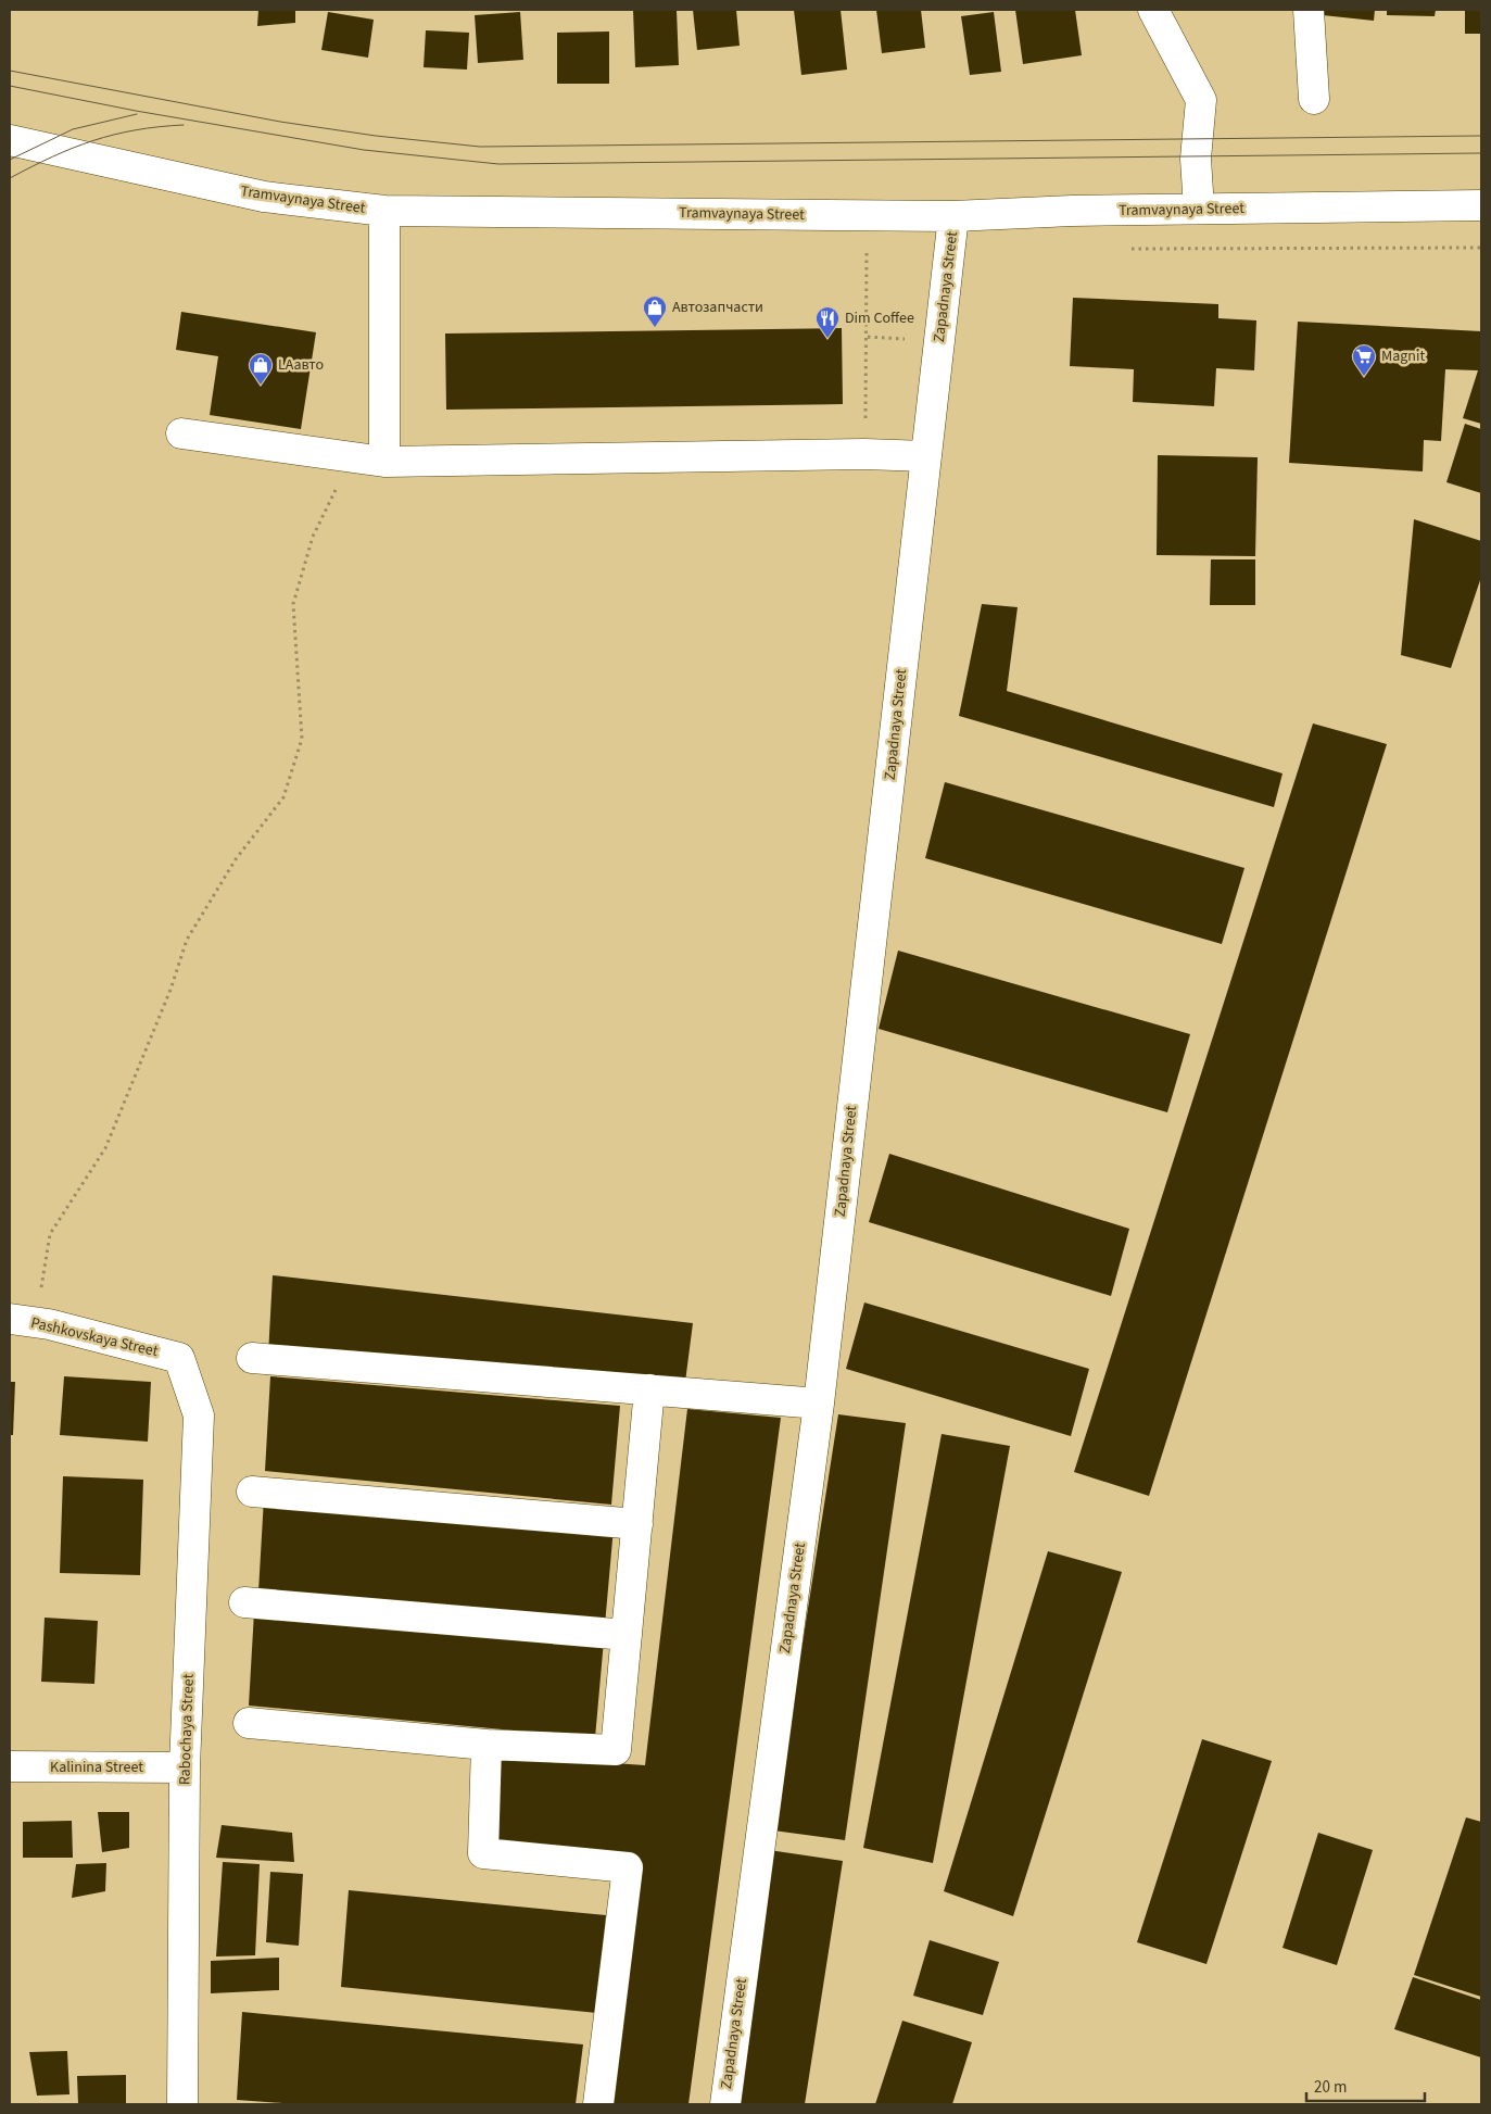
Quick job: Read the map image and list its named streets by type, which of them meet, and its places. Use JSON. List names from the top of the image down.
{
  "streets": {
    "street": [
      "Tramvaynaya Street",
      "Zapadnaya Street",
      "Pashkovskaya Street",
      "Rabochaya Street",
      "Kalinina Street"
    ]
  },
  "crossings": [
    ["Tramvaynaya Street", "Zapadnaya Street"],
    ["Pashkovskaya Street", "Rabochaya Street"],
    ["Rabochaya Street", "Kalinina Street"]
  ],
  "places": {
    "shop": ["Автозапчасти", "LAавто"],
    "restaurant": ["Dim Coffee"],
    "supermarket": ["Magnit"]
  },
  "scale_bar": "20 m"
}
